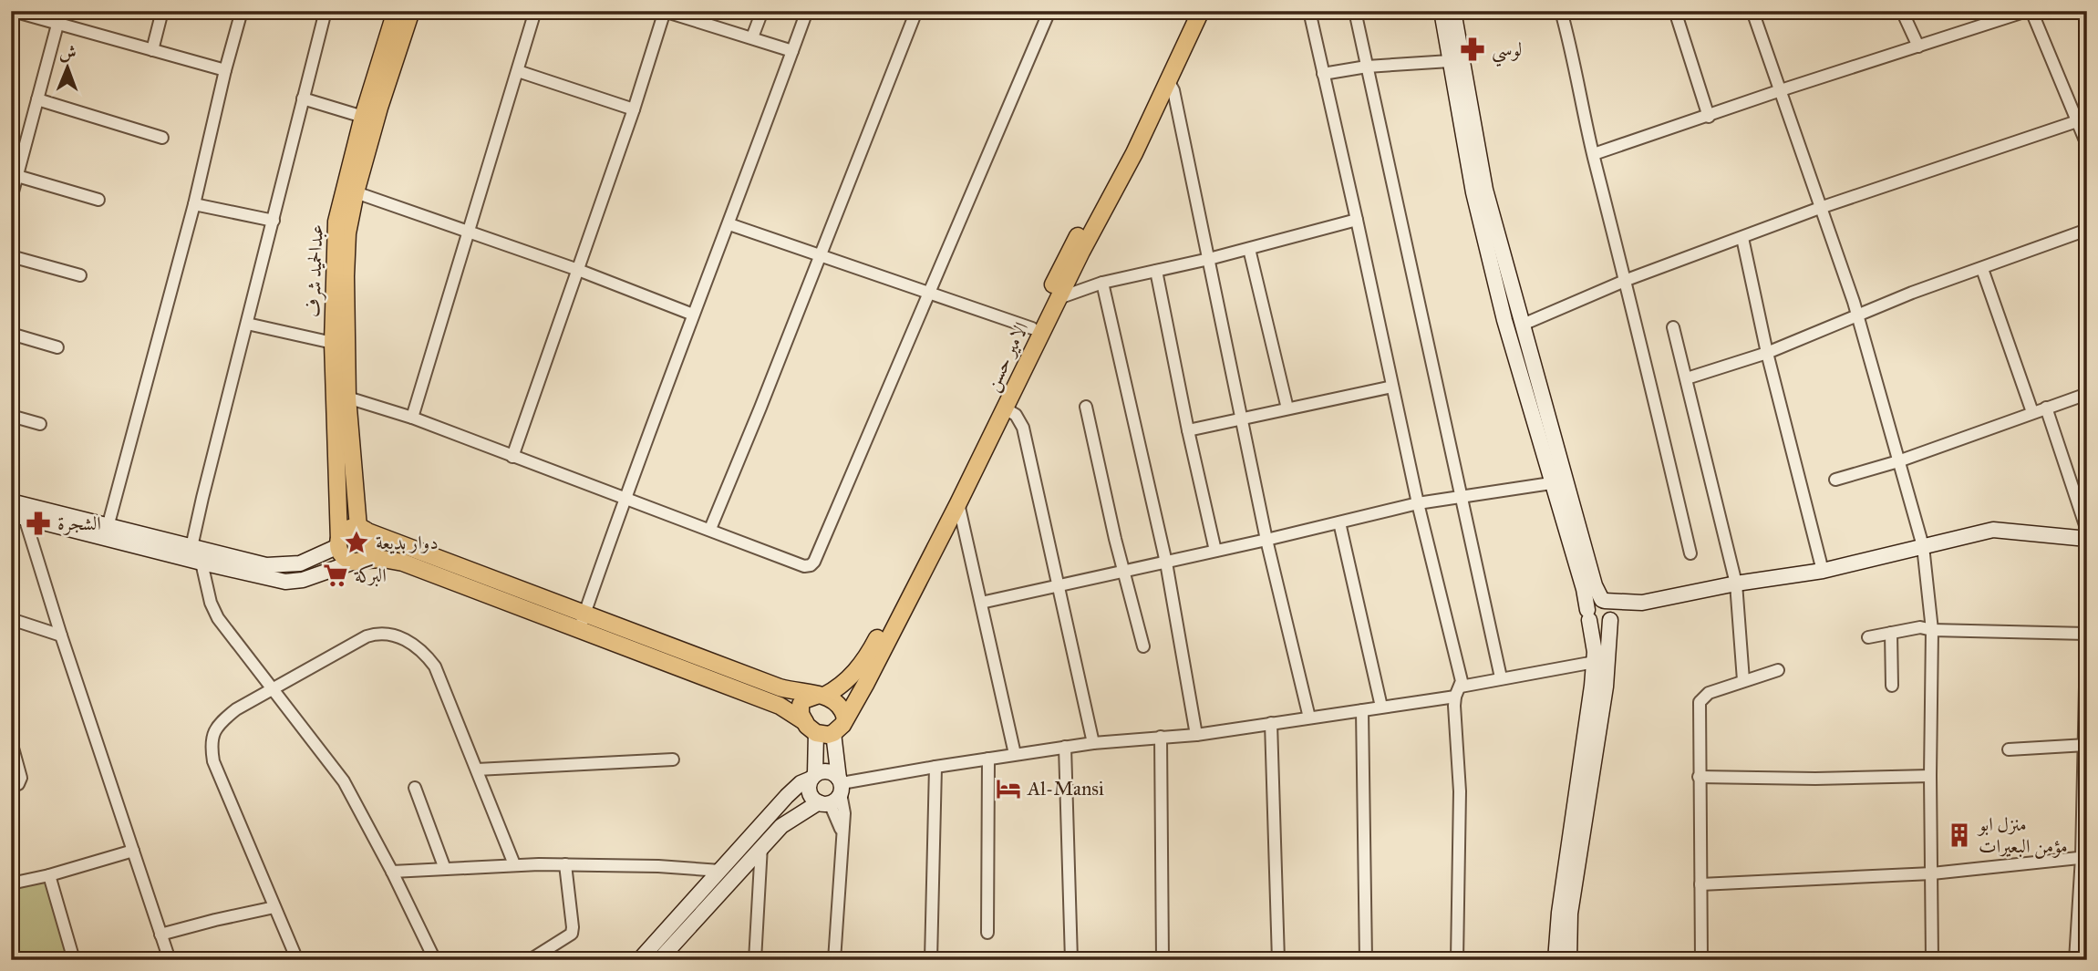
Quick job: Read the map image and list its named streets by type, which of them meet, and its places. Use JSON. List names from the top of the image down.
{
  "streets": {
    "main road": ["عبدالحميد شرف", "الامير حسن"]
  },
  "places": {
    "pharmacy": ["لوسي", "الشجرة"],
    "place": ["دوار بديعة"],
    "supermarket": ["البركة"],
    "hotel": ["Al-Mansi"],
    "building": ["منزل ابو مؤمن البعيرات"]
  },
  "north": "top"
}
